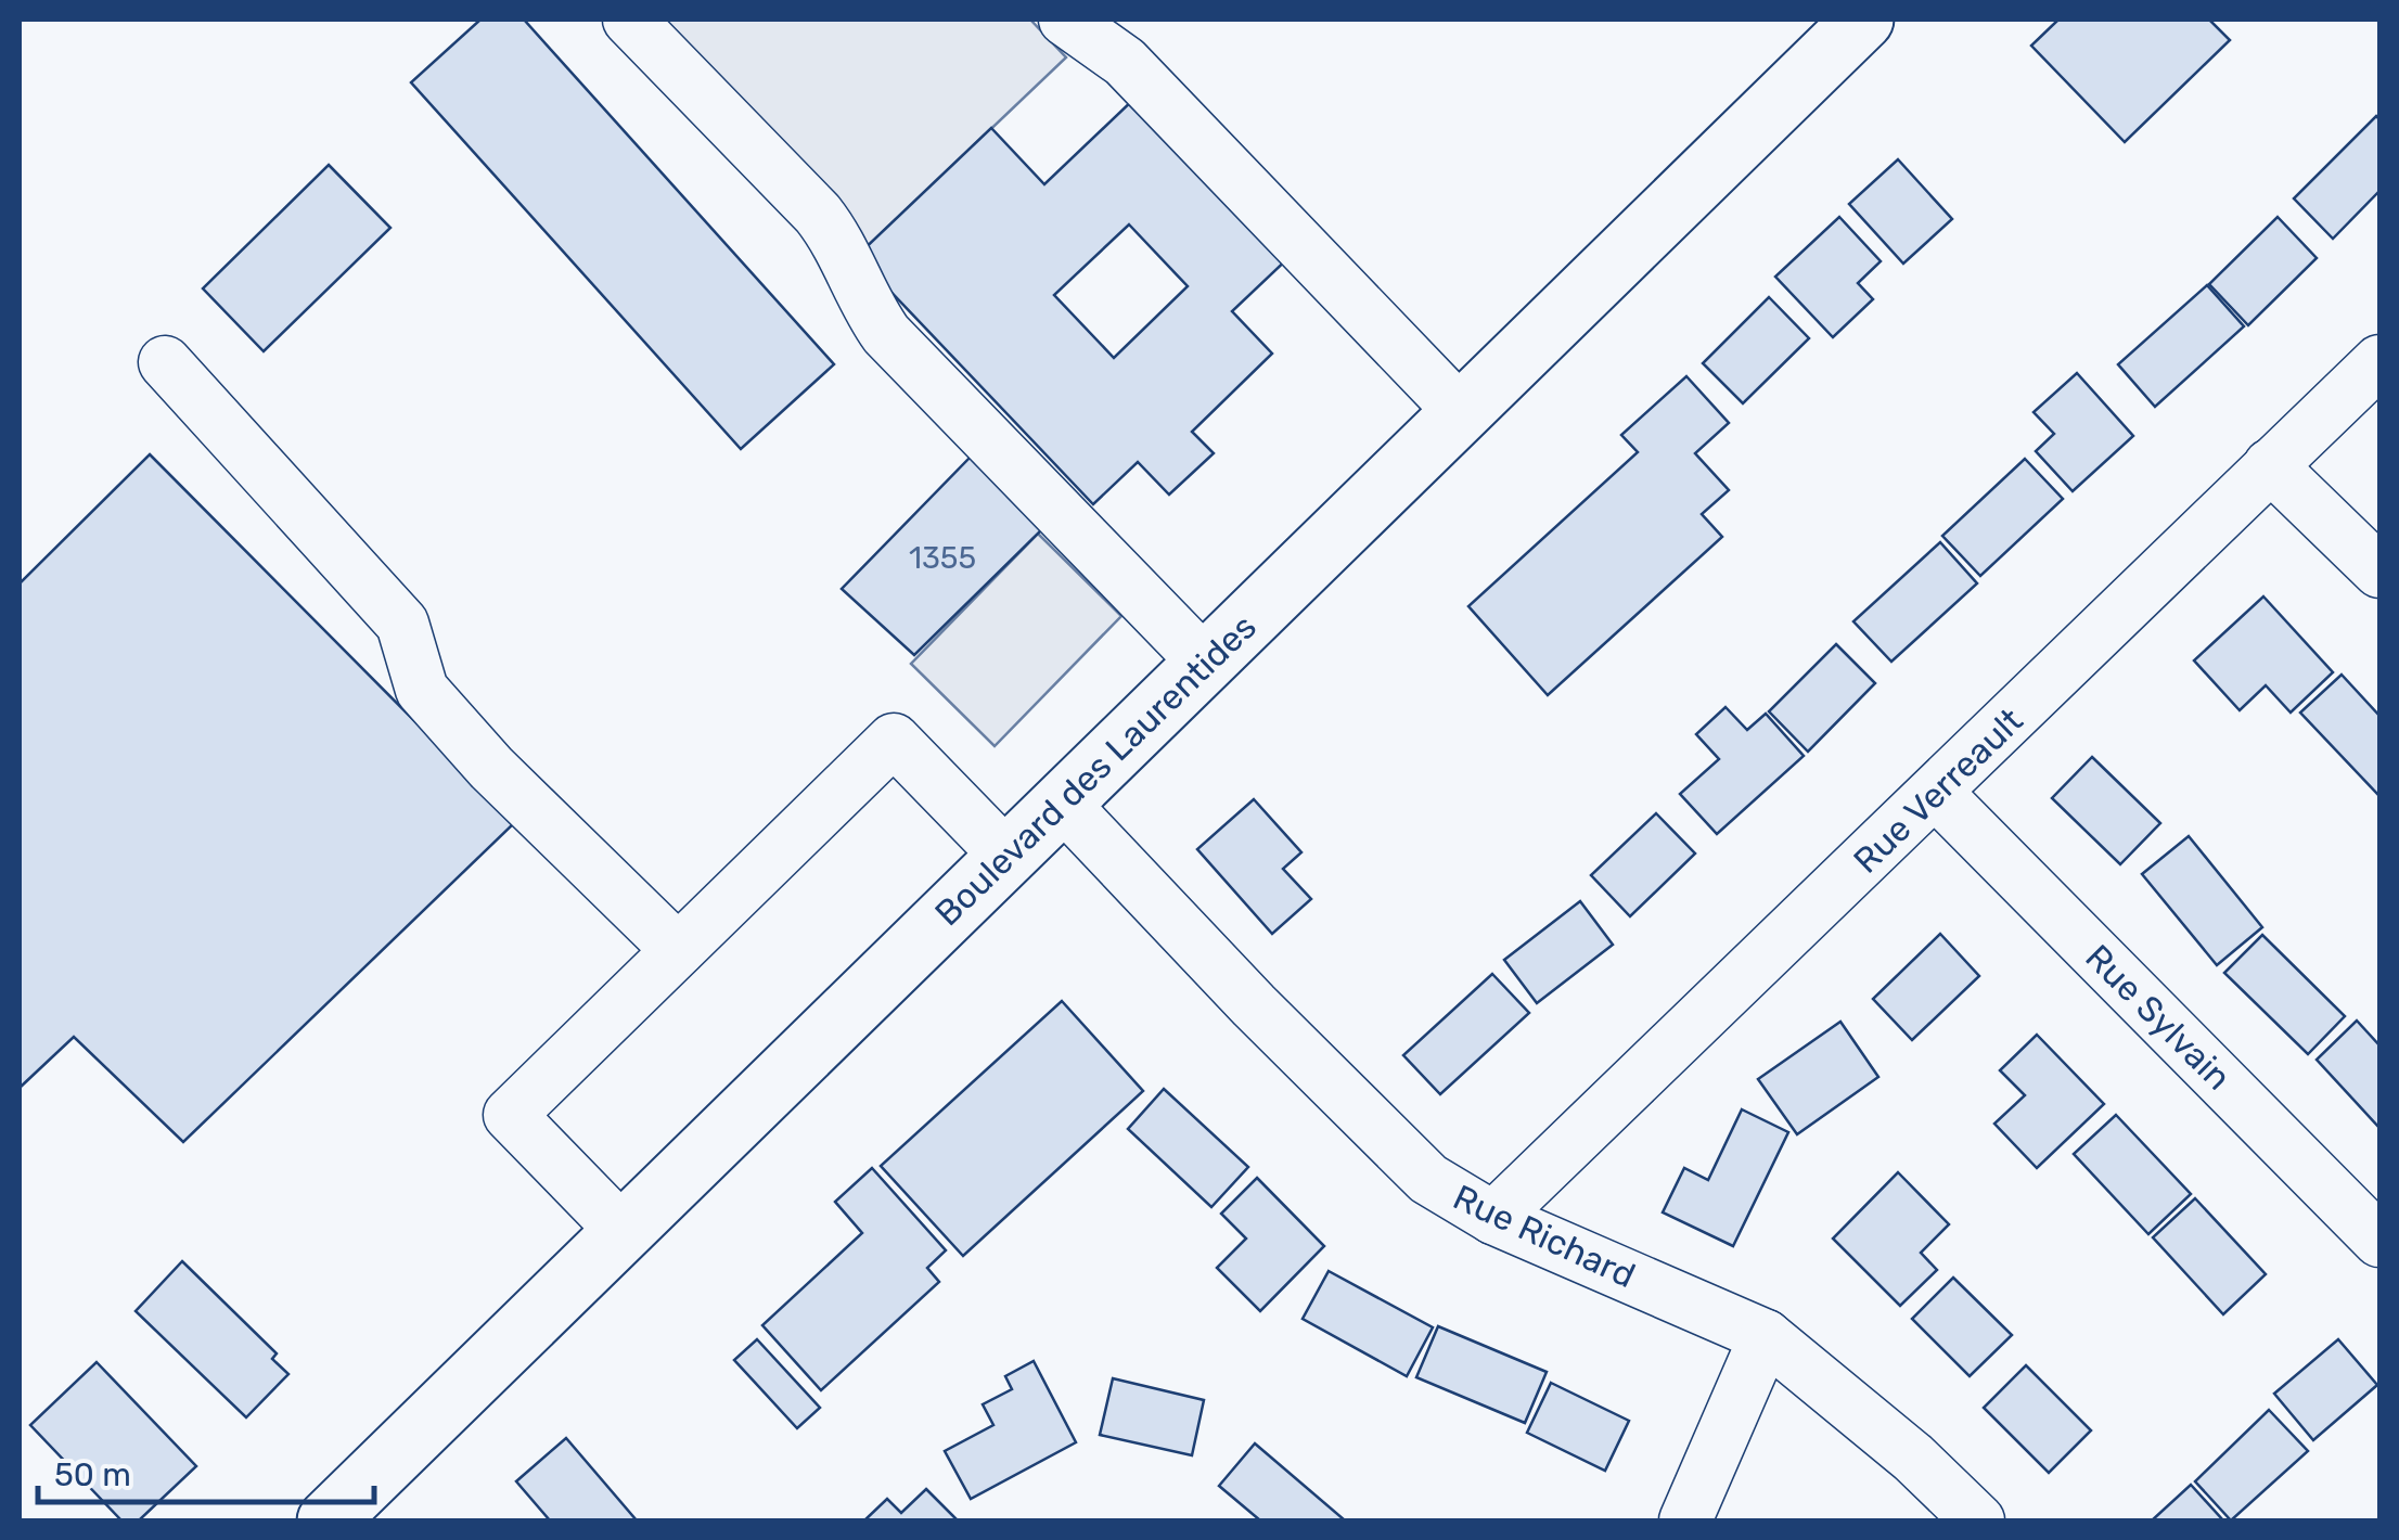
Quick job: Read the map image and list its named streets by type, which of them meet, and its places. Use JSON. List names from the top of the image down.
{
  "streets": {
    "main road": ["Boulevard des Laurentides"],
    "street": ["Rue Verreault", "Rue Sylvain", "Rue Richard"]
  },
  "crossings": [
    ["Boulevard des Laurentides", "Rue Richard"],
    ["Rue Verreault", "Rue Sylvain"],
    ["Rue Verreault", "Rue Richard"]
  ],
  "house_numbers": ["1355"],
  "scale_bar": "50 m"
}
